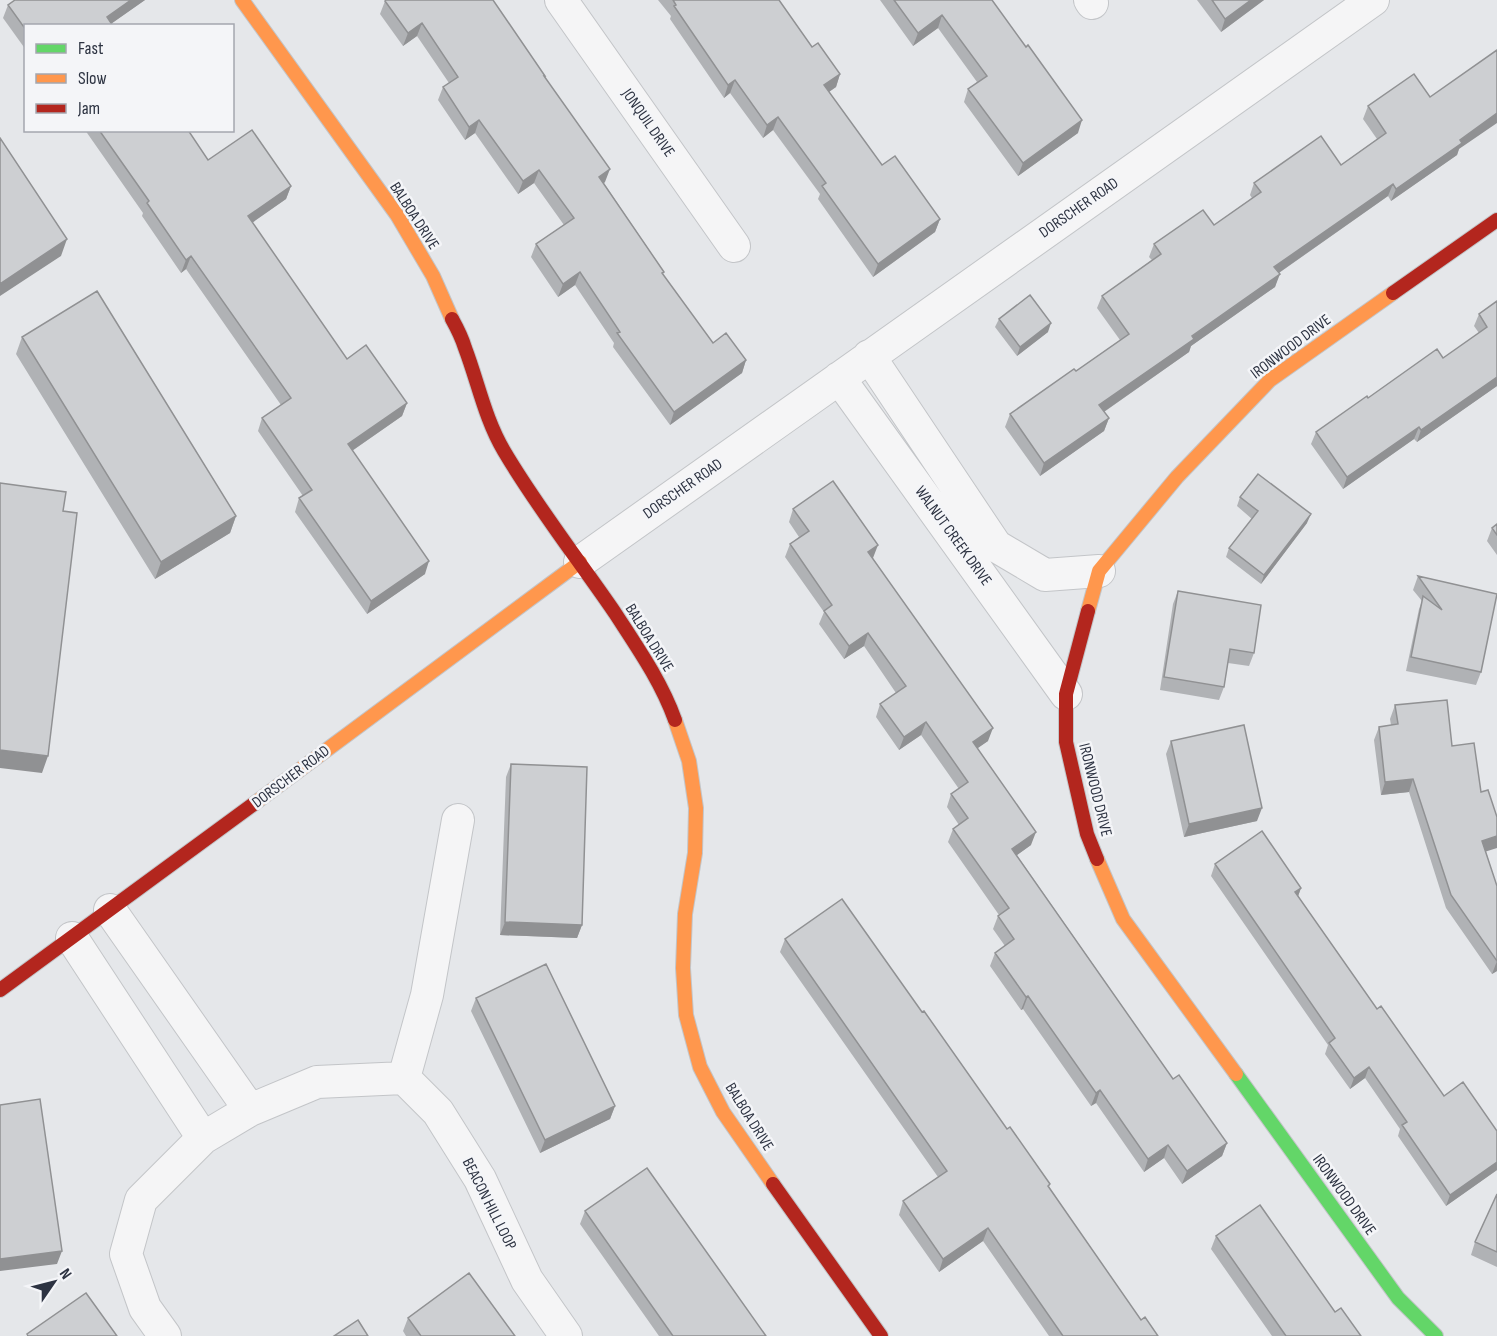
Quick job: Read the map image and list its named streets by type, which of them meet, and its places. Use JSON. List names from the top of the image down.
{
  "streets": {
    "street": [
      "JONQUIL DRIVE",
      "DORSCHER ROAD",
      "BALBOA DRIVE",
      "IRONWOOD DRIVE",
      "WALNUT CREEK DRIVE",
      "BEACON HILL LOOP"
    ]
  },
  "crossings": [
    ["DORSCHER ROAD", "BALBOA DRIVE"],
    ["DORSCHER ROAD", "WALNUT CREEK DRIVE"],
    ["IRONWOOD DRIVE", "WALNUT CREEK DRIVE"]
  ],
  "legend": ["Fast", "Slow", "Jam"],
  "north": "top right"
}
